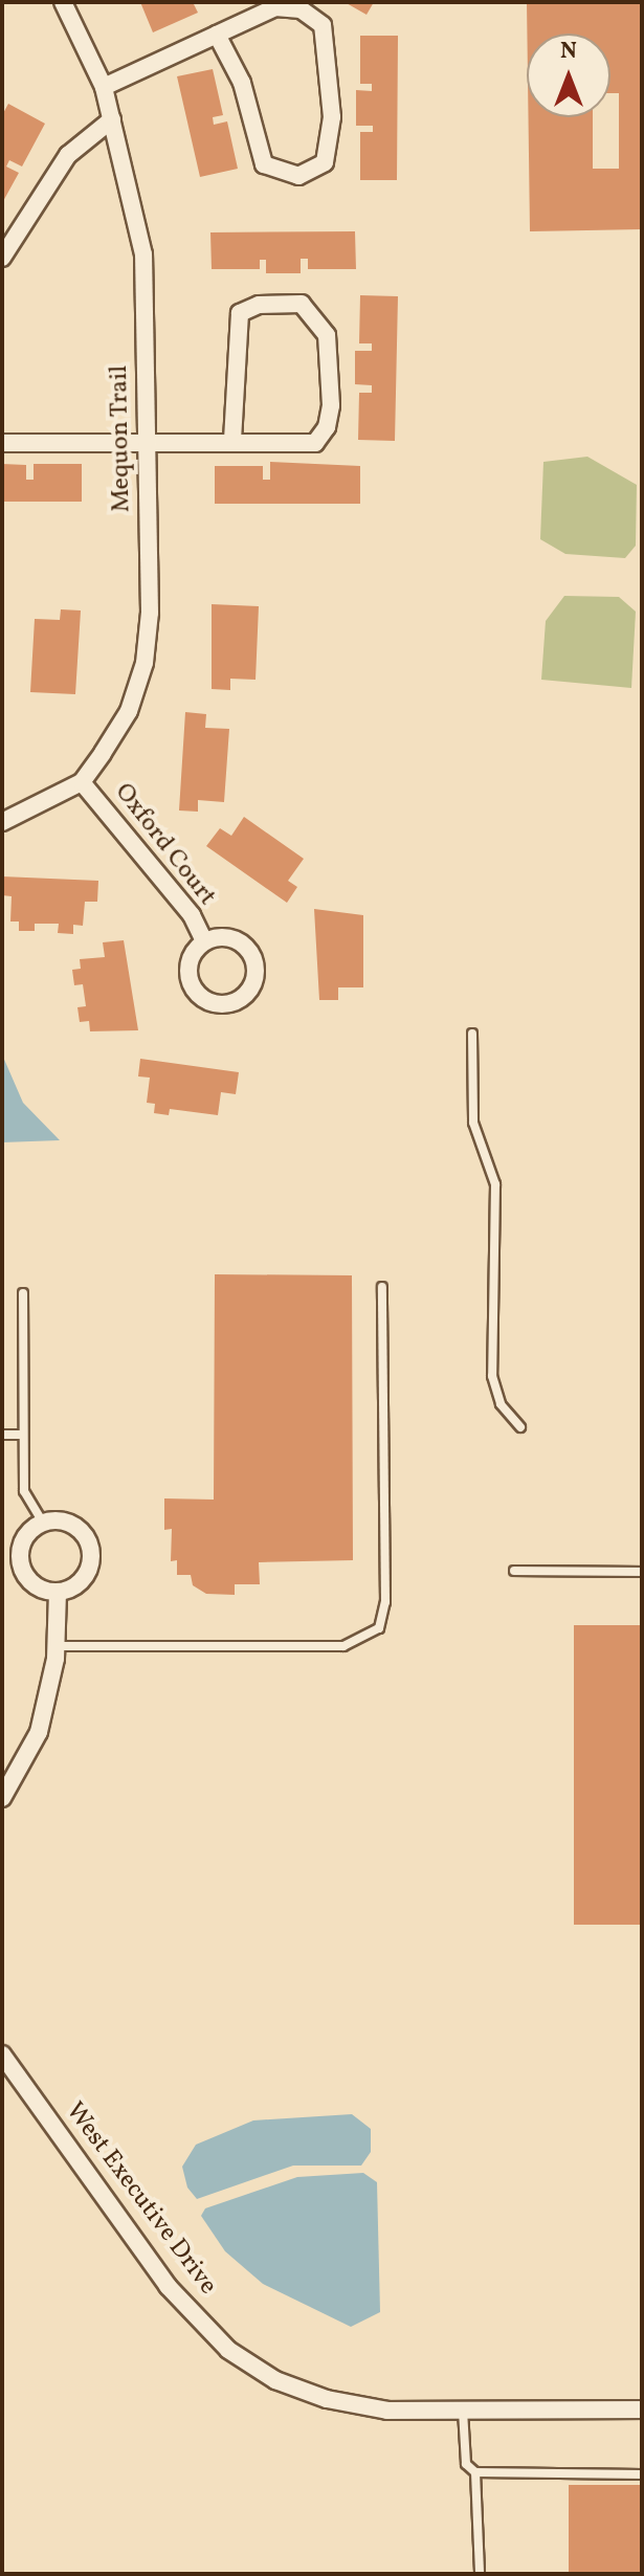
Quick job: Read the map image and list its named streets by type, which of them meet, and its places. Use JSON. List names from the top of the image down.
{
  "streets": {
    "street": ["Mequon Trail", "Oxford Court", "West Executive Drive"]
  },
  "crossings": [
    ["Mequon Trail", "Oxford Court"]
  ],
  "north": "top"
}
